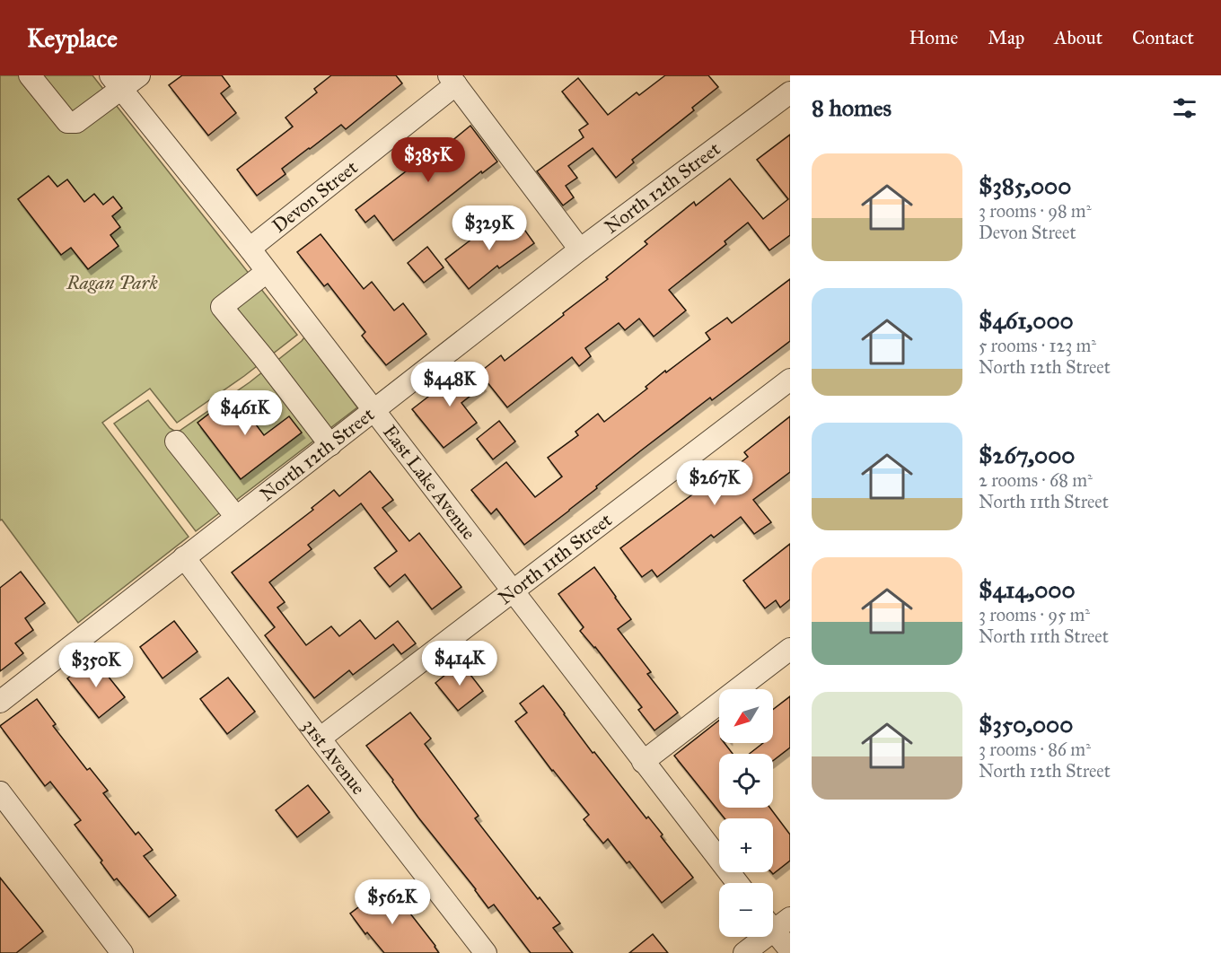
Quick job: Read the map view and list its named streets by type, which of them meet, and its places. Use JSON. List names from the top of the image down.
{
  "streets": {
    "street": [
      "North 12th Street",
      "Devon Street",
      "East Lake Avenue",
      "North 11th Street",
      "31st Avenue"
    ]
  },
  "crossings": [
    ["North 12th Street", "East Lake Avenue"],
    ["North 12th Street", "31st Avenue"],
    ["Devon Street", "East Lake Avenue"],
    ["East Lake Avenue", "North 11th Street"],
    ["North 11th Street", "31st Avenue"]
  ],
  "parks": ["Ragan Park"],
  "north": "bottom left",
  "page": {
    "header": "Keyplace",
    "nav": [
      "Home",
      "Map",
      "About",
      "Contact"
    ],
    "heading": "8 homes",
    "price": [
      "$385K",
      "$329K",
      "$448K",
      "$461K",
      "$267K",
      "$414K",
      "$350K",
      "$562K"
    ],
    "list": [
      {
        "name": "$385,000",
        "note": "3 rooms · 98 m² · Devon Street"
      },
      {
        "name": "$461,000",
        "note": "5 rooms · 123 m² · North 12th Street"
      },
      {
        "name": "$267,000",
        "note": "2 rooms · 68 m² · North 11th Street"
      },
      {
        "name": "$414,000",
        "note": "3 rooms · 95 m² · North 11th Street"
      },
      {
        "name": "$350,000",
        "note": "3 rooms · 86 m² · North 12th Street"
      }
    ],
    "map_buttons": ["+", "−"]
  }
}
